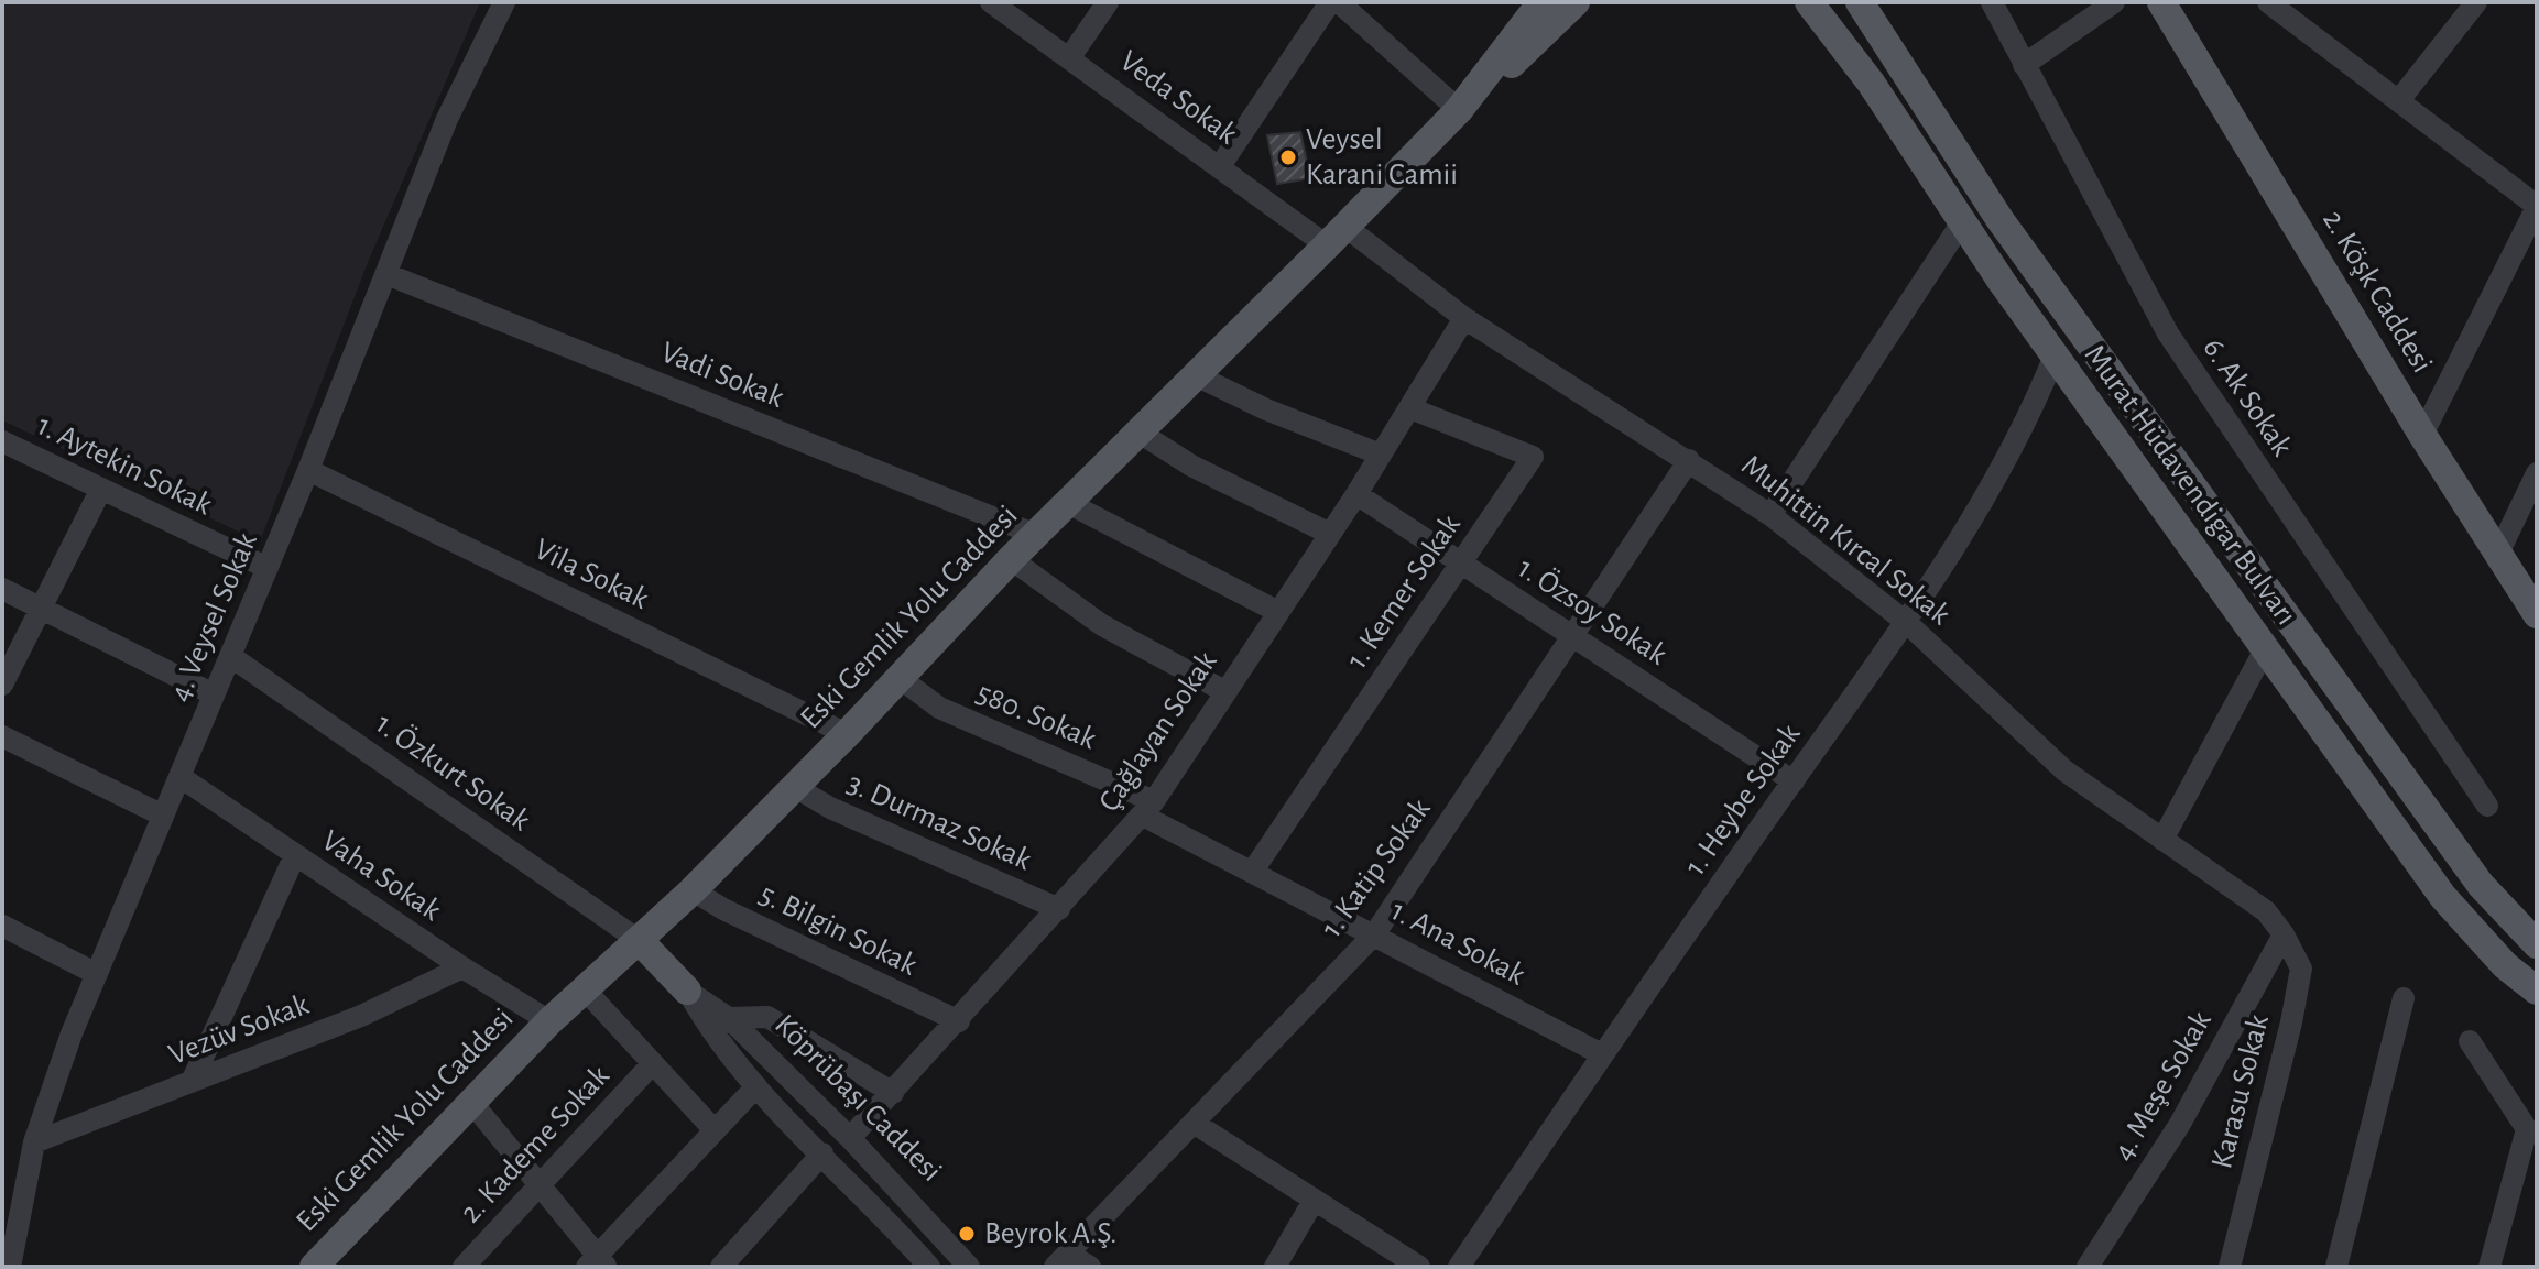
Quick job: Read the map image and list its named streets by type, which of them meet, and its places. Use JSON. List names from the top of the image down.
{
  "streets": {
    "main road": [
      "2. Köşk Caddesi",
      "Murat Hüdavendigar Bulvarı",
      "Eski Gemlik Yolu Caddesi",
      "Köprübaşı Caddesi"
    ],
    "street": [
      "Veda Sokak",
      "Vadi Sokak",
      "6. Ak Sokak",
      "1. Aytekin Sokak",
      "Muhittin Kırcal Sokak",
      "Vila Sokak",
      "1. Kemer Sokak",
      "1. Özsoy Sokak",
      "4. Veysel Sokak",
      "580. Sokak",
      "Çağlayan Sokak",
      "1. Özkurt Sokak",
      "1. Heybe Sokak",
      "3. Durmaz Sokak",
      "1. Katip Sokak",
      "Vaha Sokak",
      "5. Bilgin Sokak",
      "1. Ana Sokak",
      "Vezüv Sokak",
      "4. Meşe Sokak",
      "Karasu Sokak",
      "2. Kademe Sokak"
    ]
  },
  "crossings": [
    ["Veda Sokak", "Muhittin Kırcal Sokak"],
    ["Veda Sokak", "Eski Gemlik Yolu Caddesi"],
    ["Vadi Sokak", "4. Veysel Sokak"],
    ["Vadi Sokak", "Eski Gemlik Yolu Caddesi"],
    ["1. Aytekin Sokak", "4. Veysel Sokak"],
    ["Murat Hüdavendigar Bulvarı", "1. Heybe Sokak"],
    ["Muhittin Kırcal Sokak", "Eski Gemlik Yolu Caddesi"],
    ["Muhittin Kırcal Sokak", "Çağlayan Sokak"],
    ["Muhittin Kırcal Sokak", "1. Heybe Sokak"],
    ["Muhittin Kırcal Sokak", "1. Katip Sokak"],
    ["Muhittin Kırcal Sokak", "4. Meşe Sokak"],
    ["Muhittin Kırcal Sokak", "Karasu Sokak"],
    ["Vila Sokak", "4. Veysel Sokak"],
    ["Vila Sokak", "Eski Gemlik Yolu Caddesi"],
    ["1. Kemer Sokak", "1. Özsoy Sokak"],
    ["1. Kemer Sokak", "Çağlayan Sokak"],
    ["1. Kemer Sokak", "1. Ana Sokak"],
    ["1. Özsoy Sokak", "Çağlayan Sokak"],
    ["1. Özsoy Sokak", "1. Heybe Sokak"],
    ["1. Özsoy Sokak", "1. Katip Sokak"],
    ["4. Veysel Sokak", "1. Özkurt Sokak"],
    ["4. Veysel Sokak", "Vaha Sokak"],
    ["4. Veysel Sokak", "Vezüv Sokak"],
    ["Eski Gemlik Yolu Caddesi", "580. Sokak"],
    ["Eski Gemlik Yolu Caddesi", "1. Özkurt Sokak"],
    ["Eski Gemlik Yolu Caddesi", "3. Durmaz Sokak"],
    ["Eski Gemlik Yolu Caddesi", "Vaha Sokak"],
    ["Eski Gemlik Yolu Caddesi", "5. Bilgin Sokak"],
    ["Eski Gemlik Yolu Caddesi", "Köprübaşı Caddesi"],
    ["580. Sokak", "Çağlayan Sokak"],
    ["580. Sokak", "1. Ana Sokak"],
    ["Çağlayan Sokak", "3. Durmaz Sokak"],
    ["Çağlayan Sokak", "5. Bilgin Sokak"],
    ["Çağlayan Sokak", "1. Ana Sokak"],
    ["Çağlayan Sokak", "Köprübaşı Caddesi"],
    ["1. Özkurt Sokak", "Köprübaşı Caddesi"],
    ["1. Heybe Sokak", "1. Ana Sokak"],
    ["1. Katip Sokak", "1. Ana Sokak"],
    ["Vaha Sokak", "Vezüv Sokak"],
    ["4. Meşe Sokak", "Karasu Sokak"]
  ],
  "places": ["Veysel Karani Camii", "Beyrok A.Ş."]
}
